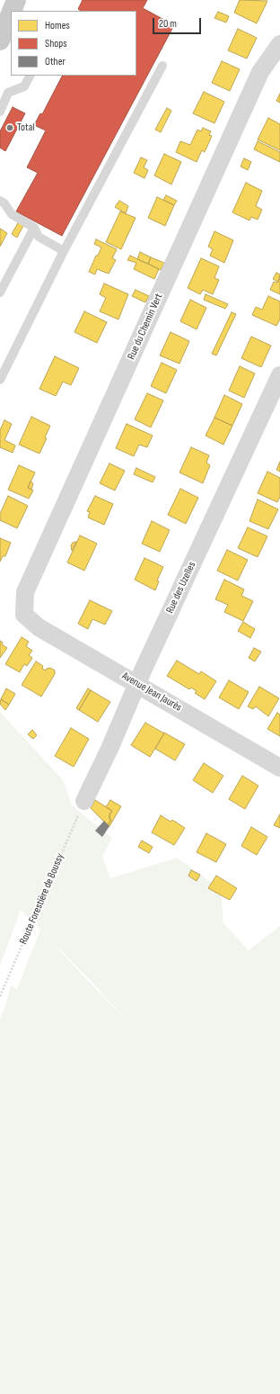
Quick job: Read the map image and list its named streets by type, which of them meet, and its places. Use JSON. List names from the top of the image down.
{
  "streets": {
    "street": ["Rue du Chemin Vert", "Rue des Uzelles", "Avenue Jean Jaurès"],
    "path": ["Route Forestière de Boussy"]
  },
  "crossings": [
    ["Rue du Chemin Vert", "Avenue Jean Jaurès"],
    ["Rue des Uzelles", "Avenue Jean Jaurès"],
    ["Rue des Uzelles", "Route Forestière de Boussy"]
  ],
  "places": ["Total"],
  "legend": ["Homes", "Shops", "Other"],
  "scale_bar": "20 m"
}
